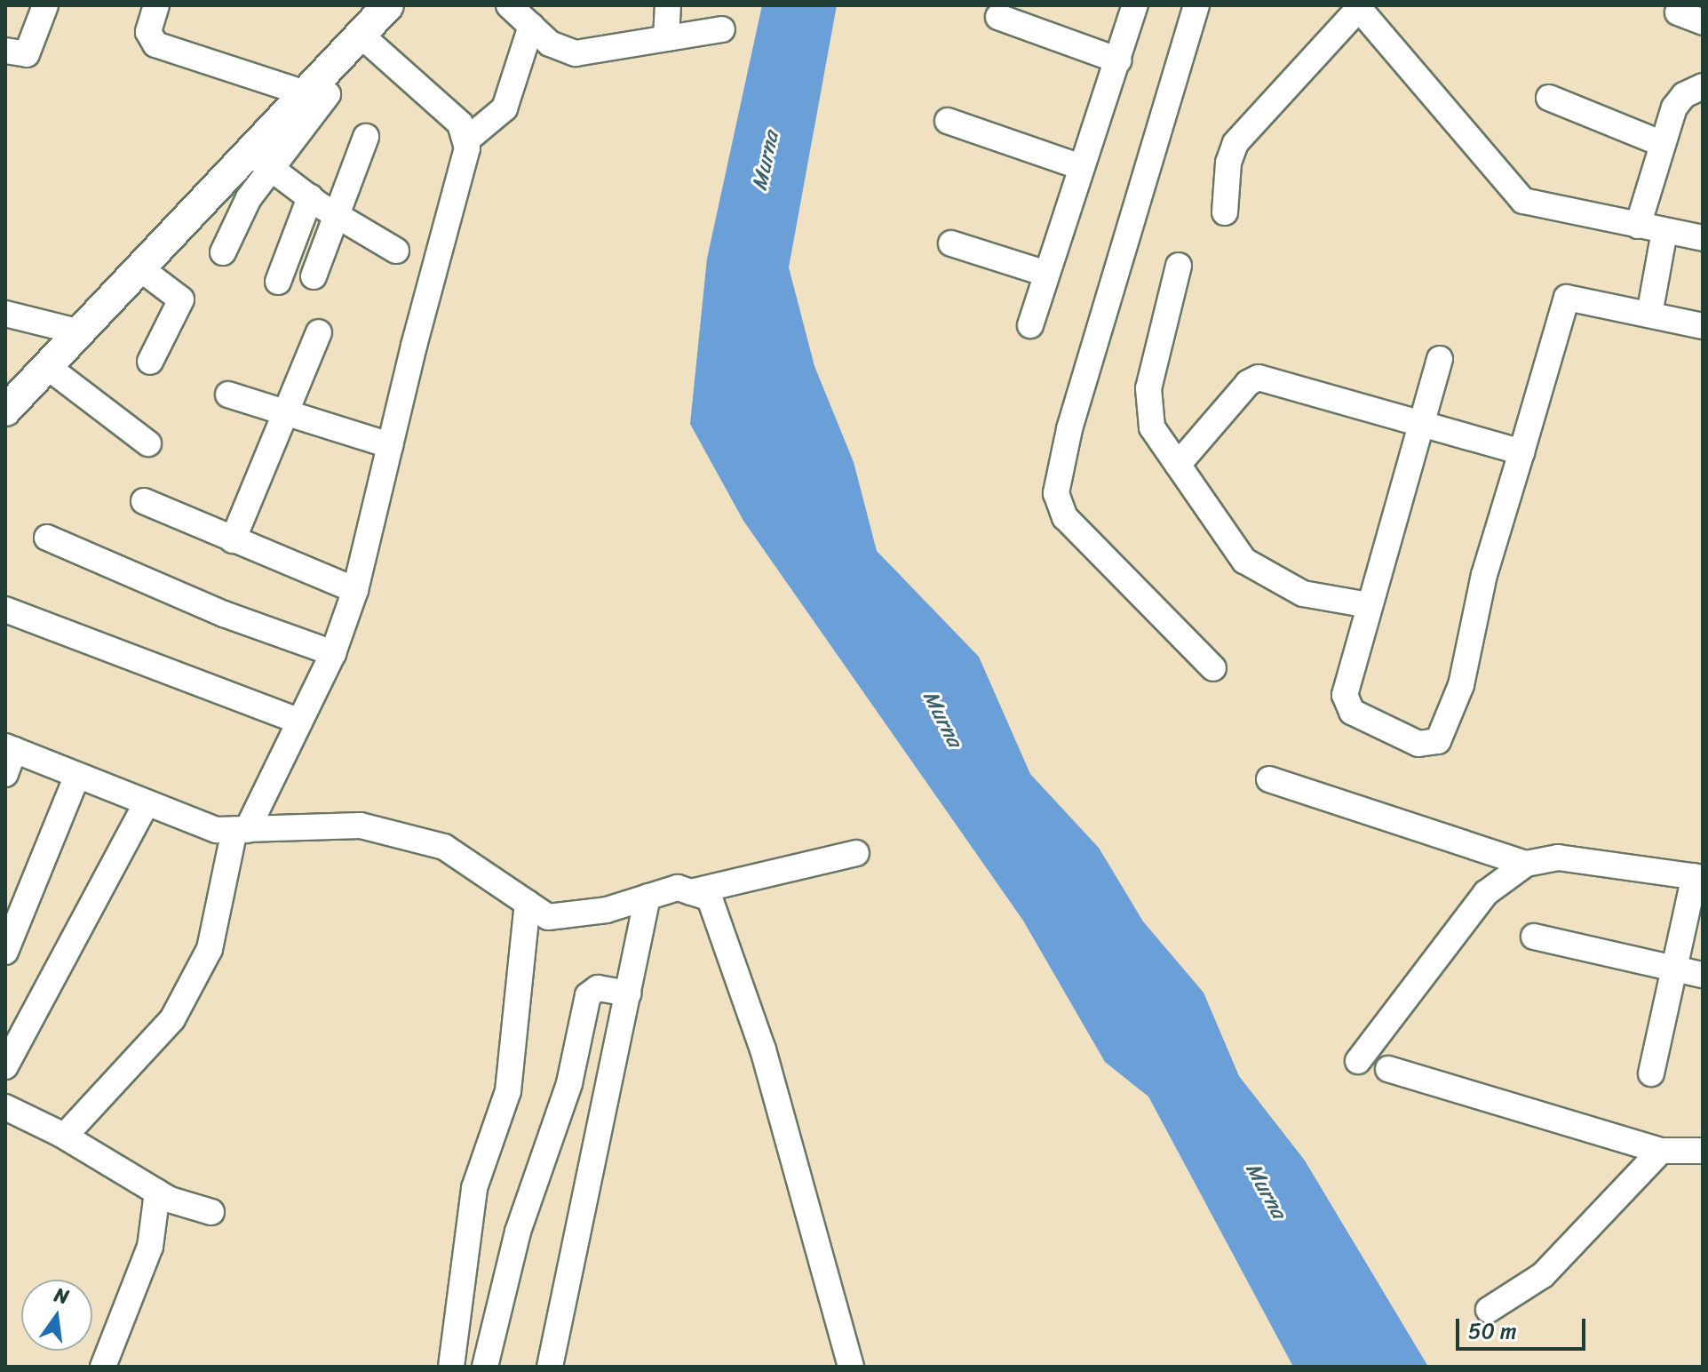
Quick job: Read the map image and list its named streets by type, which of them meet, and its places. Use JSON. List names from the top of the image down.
{
  "water": ["Murna"],
  "scale_bar": "50 m",
  "north": "top"
}
